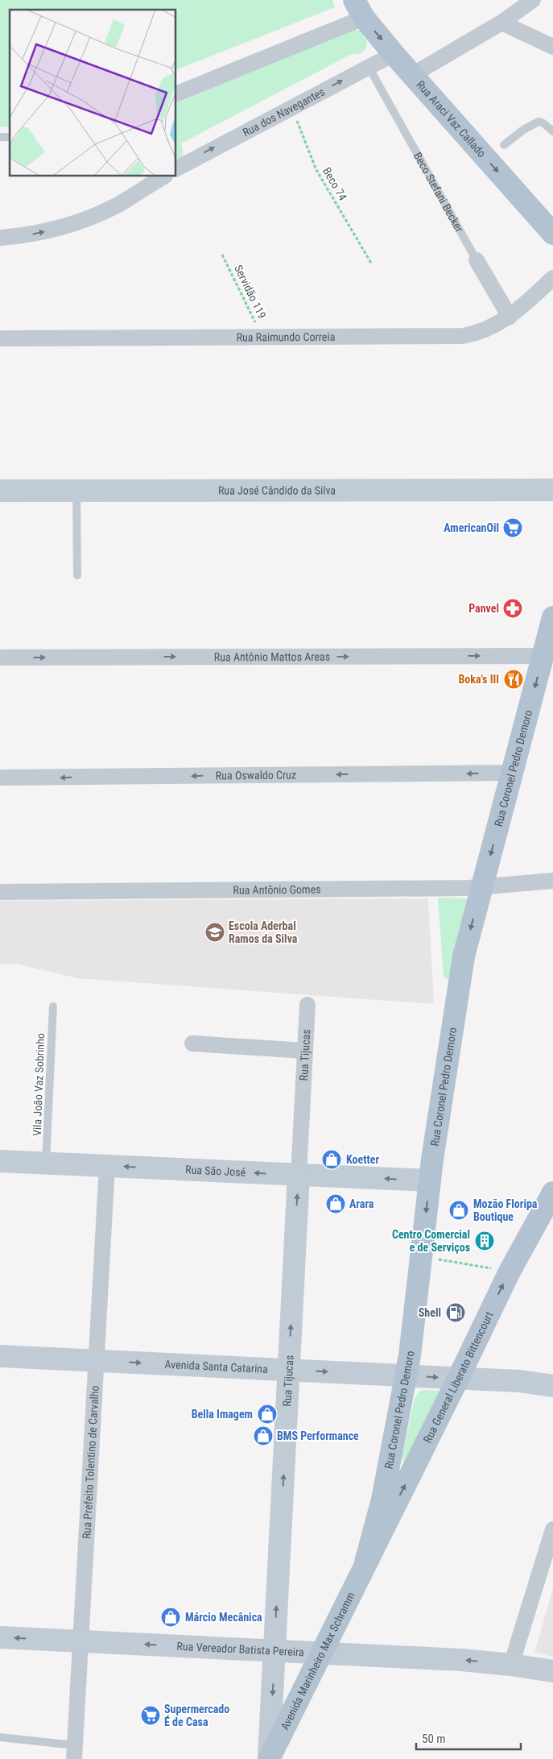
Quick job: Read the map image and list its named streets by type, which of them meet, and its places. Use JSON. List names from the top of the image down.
{
  "streets": {
    "main road": [
      "Rua Araci Vaz Callado",
      "Rua Coronel Pedro Demoro",
      "Rua General Liberato Bittencourt",
      "Avenida Marinheiro Max Schramm"
    ],
    "street": [
      "Rua dos Navegantes",
      "Beco Stefani Becker",
      "Rua Raimundo Correia",
      "Rua José Cândido da Silva",
      "Rua Antônio Mattos Areas",
      "Rua Oswaldo Cruz",
      "Rua Antônio Gomes",
      "Rua Tijucas",
      "Rua São José",
      "Avenida Santa Catarina",
      "Rua Prefeito Tolentino de Carvalho",
      "Rua Vereador Batista Pereira"
    ],
    "lane": ["Vila João Vaz Sobrinho"],
    "path": ["Beco 74", "Servidão 119"]
  },
  "crossings": [
    ["Rua dos Navegantes", "Rua Araci Vaz Callado"],
    ["Rua dos Navegantes", "Beco 74"],
    ["Rua dos Navegantes", "Beco Stefani Becker"],
    ["Beco Stefani Becker", "Rua Raimundo Correia"],
    ["Servidão 119", "Rua Raimundo Correia"],
    ["Rua Antônio Mattos Areas", "Rua Coronel Pedro Demoro"],
    ["Rua Coronel Pedro Demoro", "Rua Oswaldo Cruz"],
    ["Rua Coronel Pedro Demoro", "Rua Antônio Gomes"],
    ["Rua Coronel Pedro Demoro", "Rua São José"],
    ["Rua Coronel Pedro Demoro", "Avenida Santa Catarina"],
    ["Rua Coronel Pedro Demoro", "Rua General Liberato Bittencourt"],
    ["Rua Coronel Pedro Demoro", "Avenida Marinheiro Max Schramm"],
    ["Rua Tijucas", "Rua São José"],
    ["Rua Tijucas", "Avenida Santa Catarina"],
    ["Rua Tijucas", "Rua Vereador Batista Pereira"],
    ["Rua Tijucas", "Avenida Marinheiro Max Schramm"],
    ["Vila João Vaz Sobrinho", "Rua São José"],
    ["Rua São José", "Rua Prefeito Tolentino de Carvalho"],
    ["Avenida Santa Catarina", "Rua General Liberato Bittencourt"],
    ["Avenida Santa Catarina", "Rua Prefeito Tolentino de Carvalho"],
    ["Rua General Liberato Bittencourt", "Avenida Marinheiro Max Schramm"],
    ["Rua Prefeito Tolentino de Carvalho", "Rua Vereador Batista Pereira"],
    ["Rua Vereador Batista Pereira", "Avenida Marinheiro Max Schramm"]
  ],
  "one_way": [
    "Rua Araci Vaz Callado",
    "Rua Antônio Mattos Areas",
    "Rua Coronel Pedro Demoro",
    "Rua Oswaldo Cruz",
    "Avenida Santa Catarina",
    "Rua General Liberato Bittencourt",
    "Rua Vereador Batista Pereira"
  ],
  "places": {
    "supermarket": ["AmericanOil", "Supermercado É de Casa"],
    "pharmacy": ["Panvel"],
    "restaurant": ["Boka's III"],
    "school or university": ["Escola Aderbal Ramos da Silva"],
    "shop": [
      "Koetter",
      "Arara",
      "Mozão Floripa Boutique",
      "Bella Imagem",
      "BMS Performance",
      "Márcio Mecânica"
    ],
    "building": ["Centro Comercial e de Serviços"],
    "fuel station": ["Shell"]
  },
  "scale_bar": "50 m"
}
